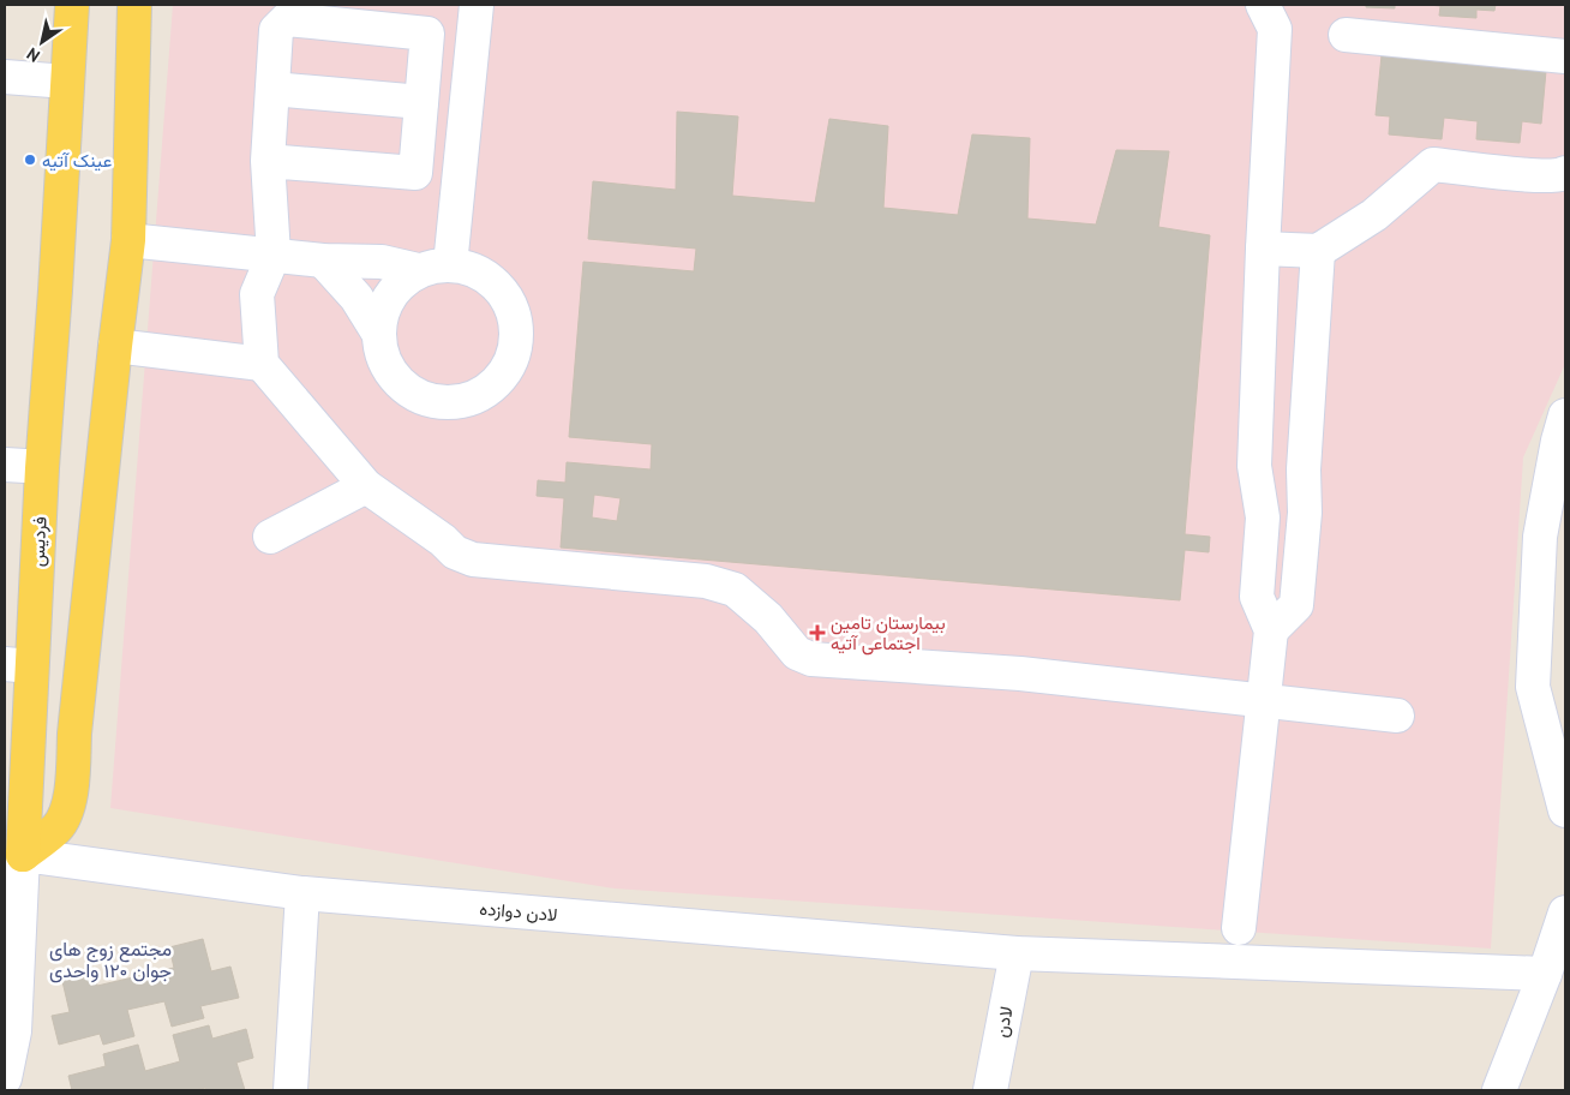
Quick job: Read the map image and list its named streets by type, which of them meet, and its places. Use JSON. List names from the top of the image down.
{
  "streets": {
    "main road": ["فردیس"],
    "street": ["لادن دوازده", "لادن"]
  },
  "crossings": [
    ["فردیس", "لادن دوازده"],
    ["لادن دوازده", "لادن"]
  ],
  "districts": ["مجتمع زوج های جوان ۱۲۰ واحدی"],
  "places": {
    "other": ["عینک آتیه"],
    "health": ["بیمارستان تامین اجتماعی آتیه"]
  },
  "north": "bottom left"
}
